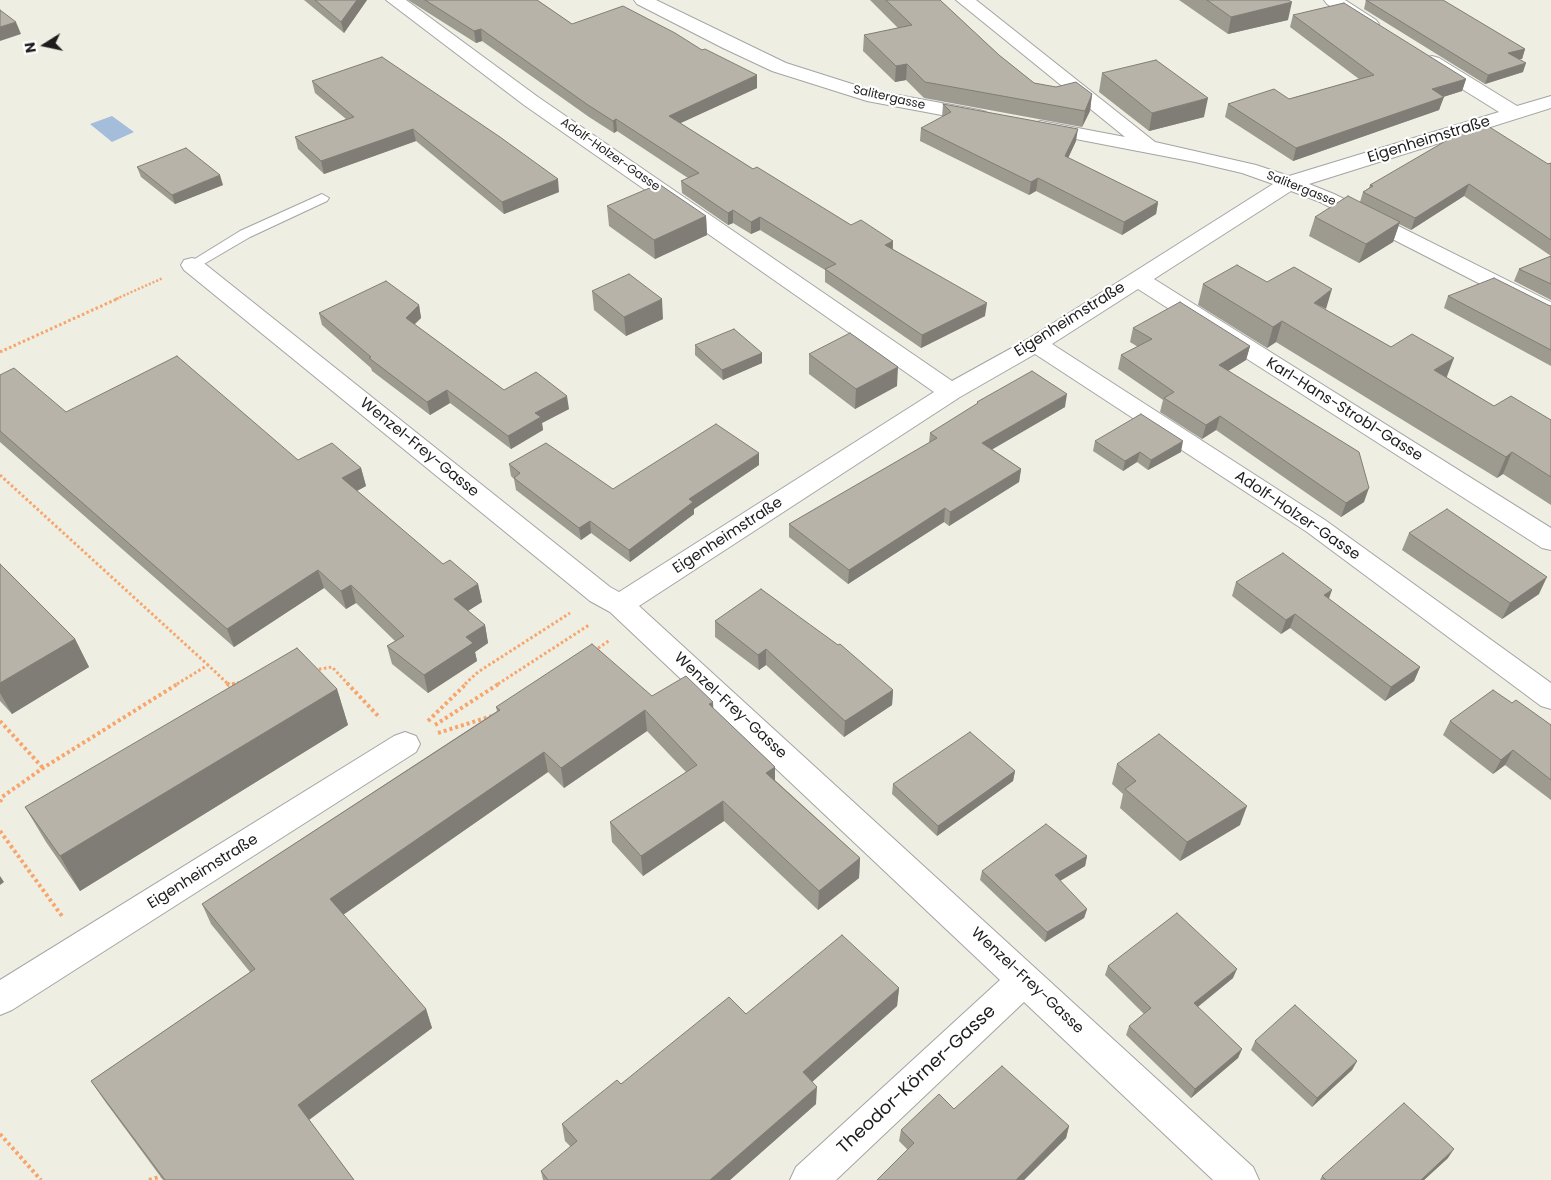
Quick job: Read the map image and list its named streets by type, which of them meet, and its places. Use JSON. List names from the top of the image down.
{
  "streets": {
    "street": [
      "Salitergasse",
      "Eigenheimstraße",
      "Adolf-Holzer-Gasse",
      "Karl-Hans-Strobl-Gasse",
      "Wenzel-Frey-Gasse",
      "Theodor-Körner-Gasse"
    ]
  },
  "crossings": [
    ["Salitergasse", "Eigenheimstraße"],
    ["Eigenheimstraße", "Adolf-Holzer-Gasse"],
    ["Eigenheimstraße", "Karl-Hans-Strobl-Gasse"],
    ["Eigenheimstraße", "Wenzel-Frey-Gasse"],
    ["Wenzel-Frey-Gasse", "Theodor-Körner-Gasse"]
  ],
  "north": "left"
}
